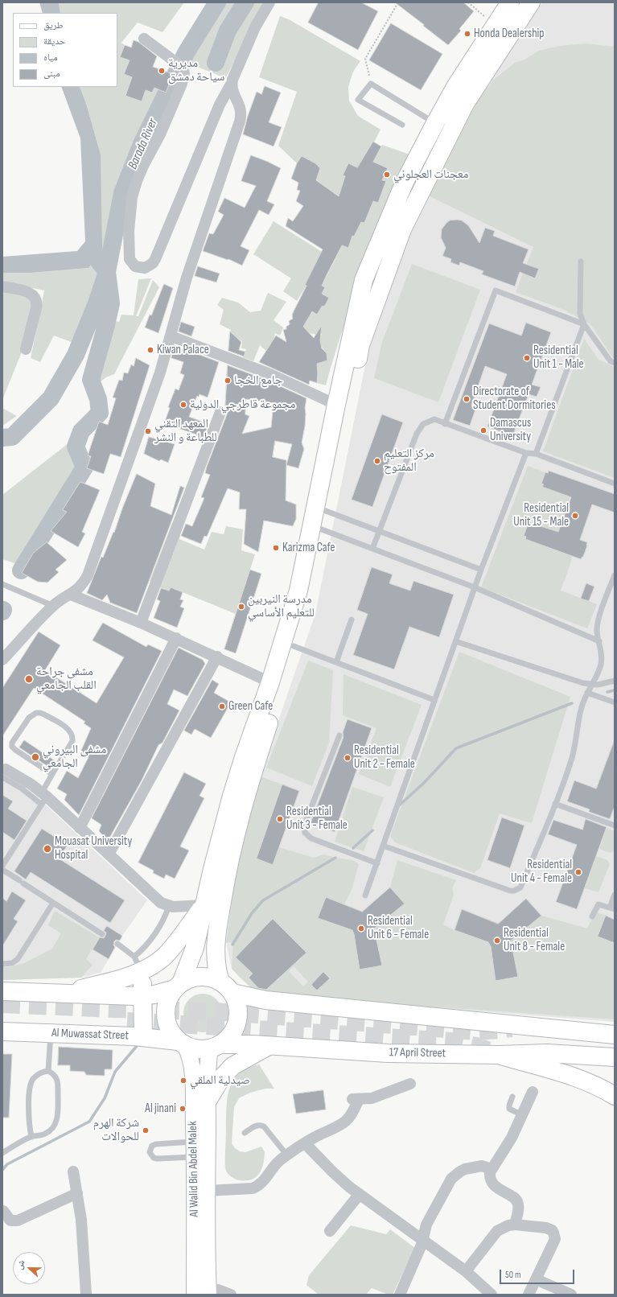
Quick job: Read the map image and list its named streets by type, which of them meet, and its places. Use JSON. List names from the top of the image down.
{
  "streets": {
    "main road": ["Al Muwassat Street", "17 April Street", "Al Walid Bin Abdel Malek"]
  },
  "crossings": [
    ["Al Muwassat Street", "17 April Street"],
    ["Al Muwassat Street", "Al Walid Bin Abdel Malek"],
    ["17 April Street", "Al Walid Bin Abdel Malek"]
  ],
  "water": ["Barada River"],
  "places": [
    "Honda Dealership",
    "مديرية سياحة دمشق",
    "معجنات العجلوني",
    "Kiwan Palace",
    "Residential Unit 1 - Male",
    "جامع الخجا",
    "Directorate of Student Dormitories",
    "مجموعة قاطرجي الدولية",
    "Damascus University",
    "المعهد التقني للطباعة و النشر",
    "مركز التعليم المفتوح",
    "Residential Unit 15 - Male",
    "Karizma Cafe",
    "مدرسة النيربين للتعليم الأساسي",
    "مشفى جراحة القلب الجامعي",
    "Green Cafe",
    "مشفى البيروني الجامعي",
    "Residential Unit 2 - Female",
    "Residential Unit 3 - Female",
    "Mouasat University Hospital",
    "Residential Unit 4 - Female",
    "Residential Unit 6 - Female",
    "Residential Unit 8 - Female",
    "صيدلية الملقي",
    "Al jinani",
    "شركة الهرم للحوالات"
  ],
  "legend": [
    "طريق",
    "حديقة",
    "مياه",
    "مبنى"
  ],
  "scale_bar": "50 m",
  "north": "left"
}
